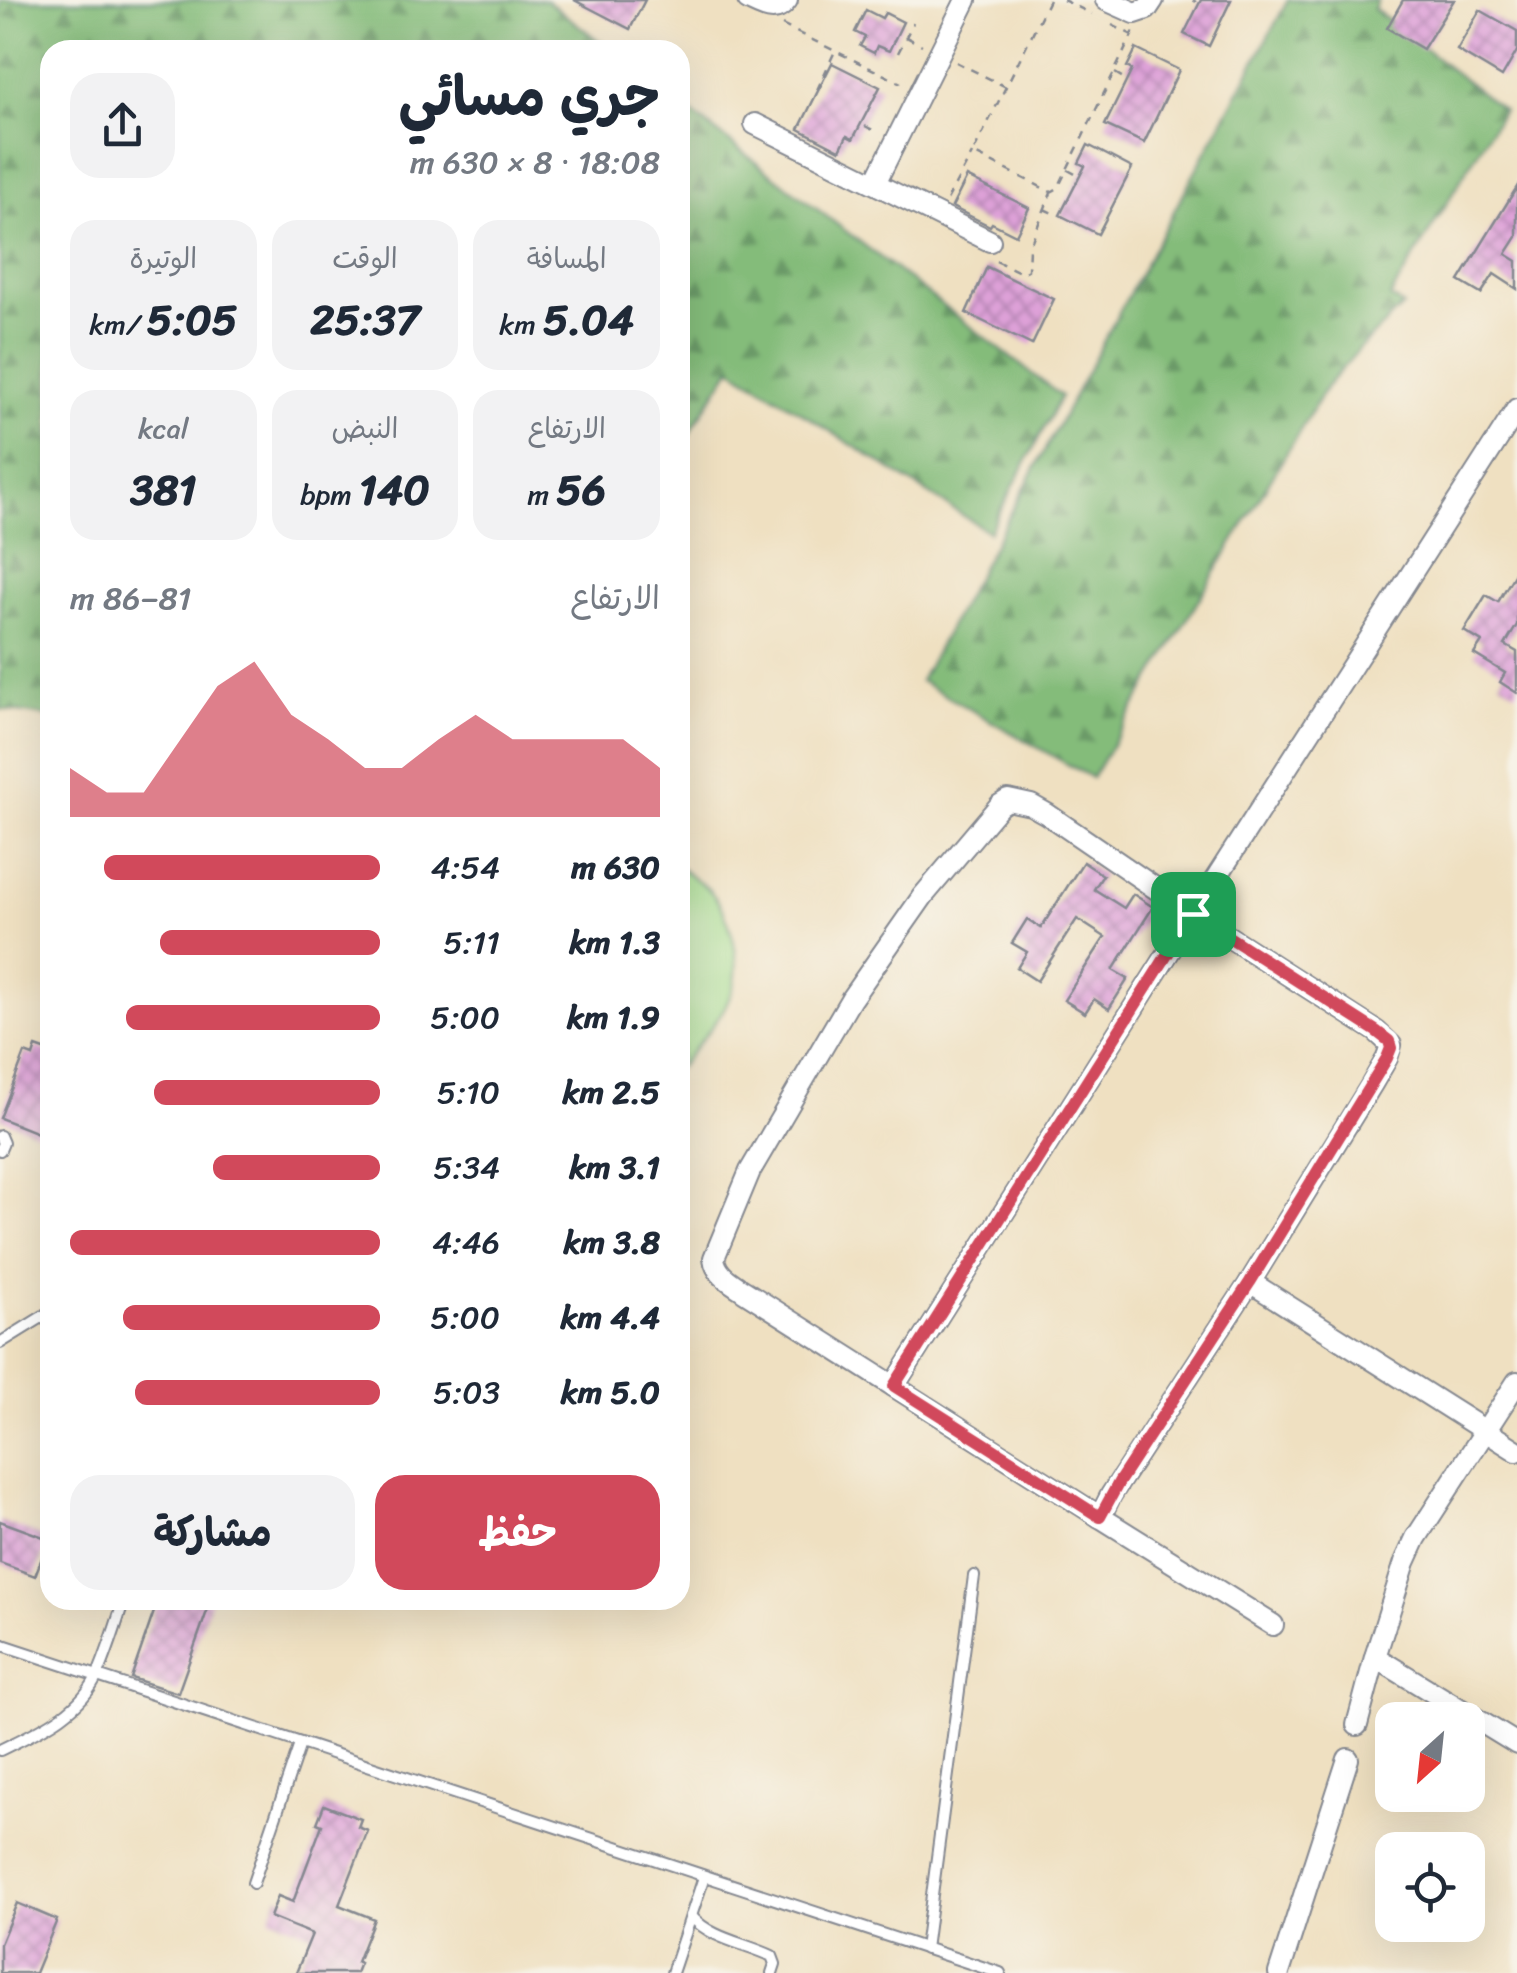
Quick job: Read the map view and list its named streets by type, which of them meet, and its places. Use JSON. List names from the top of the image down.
{
  "north": "bottom left",
  "page": {
    "heading": ["جري مسائي", "18:08 · 8 × 630 m"],
    "stats": [
      ["المسافة", "5.04 km"],
      ["الوقت", "25:37"],
      ["الوتيرة", "5:05 /km"],
      ["الارتفاع", "56 m"],
      ["النبض", "140 bpm"],
      ["kcal", "381"]
    ],
    "chart": ["الارتفاع", "81–86 m"],
    "list": [
      {
        "name": "630 m",
        "note": "4:54"
      },
      {
        "name": "1.3 km",
        "note": "5:11"
      },
      {
        "name": "1.9 km",
        "note": "5:00"
      },
      {
        "name": "2.5 km",
        "note": "5:10"
      },
      {
        "name": "3.1 km",
        "note": "5:34"
      },
      {
        "name": "3.8 km",
        "note": "4:46"
      },
      {
        "name": "4.4 km",
        "note": "5:00"
      },
      {
        "name": "5.0 km",
        "note": "5:03"
      }
    ],
    "buttons": ["حفظ", "مشاركة"]
  }
}
